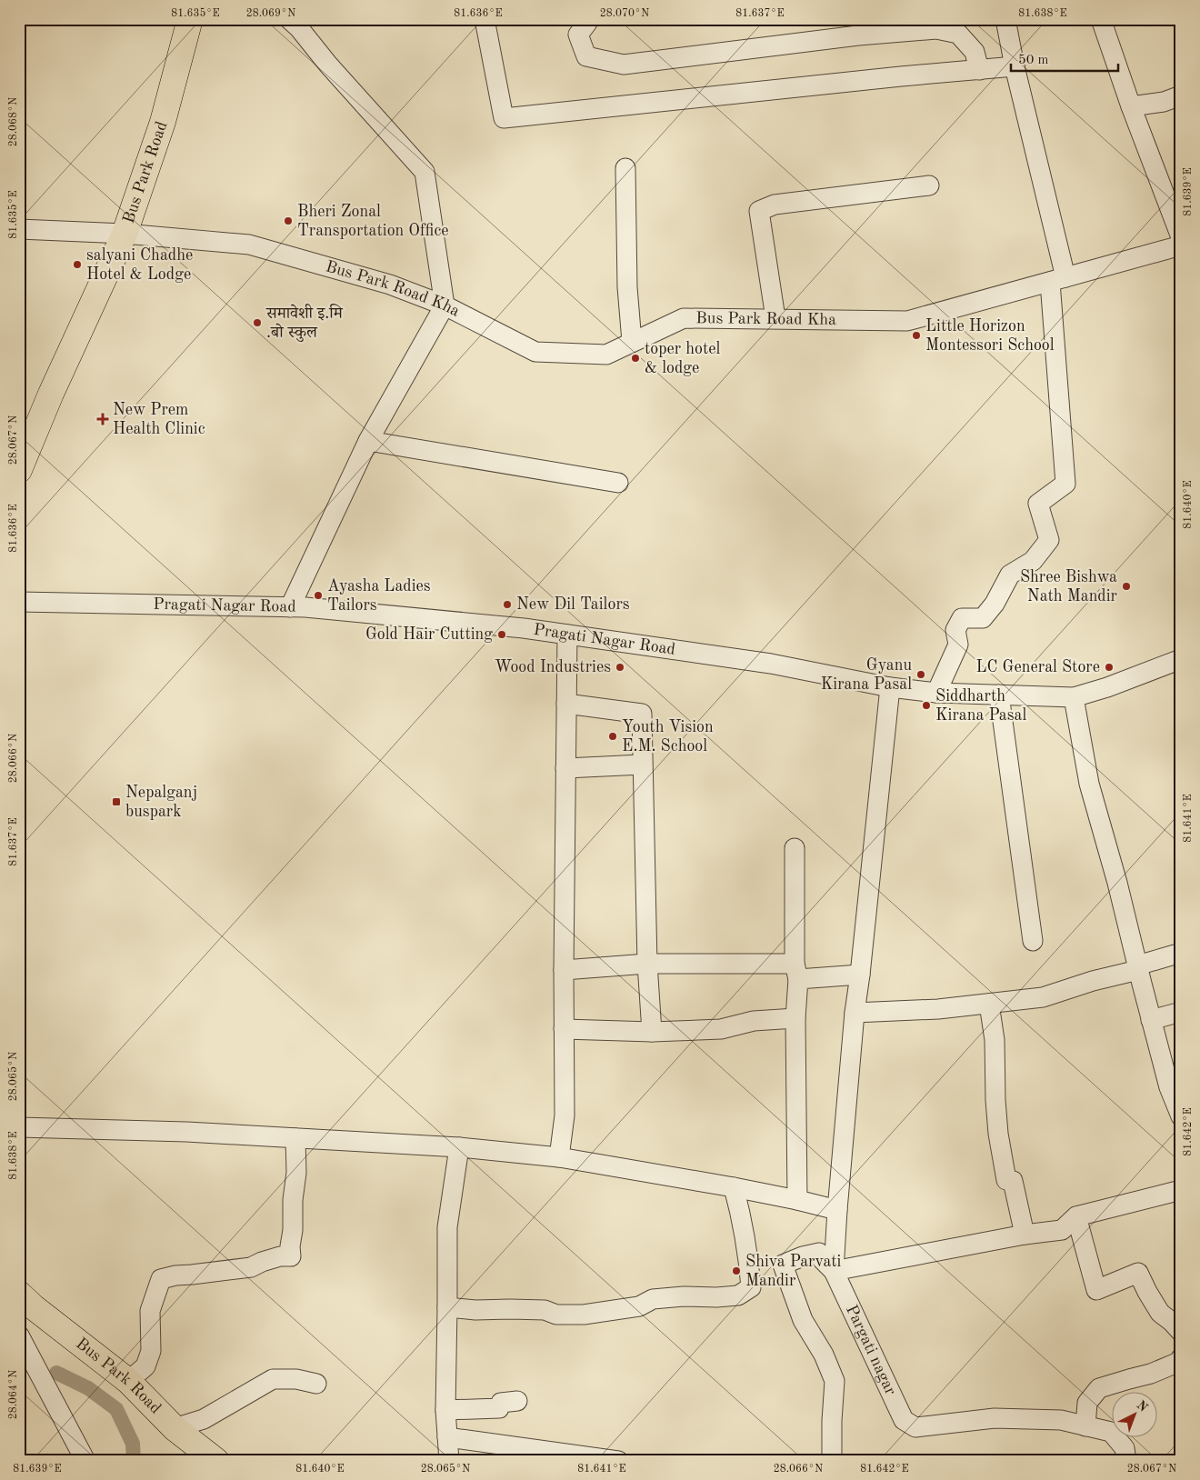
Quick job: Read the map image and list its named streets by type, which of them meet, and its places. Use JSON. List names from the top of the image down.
{
  "streets": {
    "main road": ["Bus Park Road"],
    "street": ["Bus Park Road Kha", "Pragati Nagar Road", "Pargati nagar"]
  },
  "crossings": [
    ["Bus Park Road", "Bus Park Road Kha"],
    ["Pragati Nagar Road", "Pargati nagar"]
  ],
  "places": {
    "other": [
      "Bheri Zonal Transportation Office",
      "salyani Chadhe Hotel & Lodge",
      "समावेशी इ.मि .बाे स्कुल",
      "Little Horizon Montessori School",
      "toper hotel & lodge",
      "Shree Bishwa Nath Mandir",
      "Ayasha Ladies Tailors",
      "New Dil Tailors",
      "Gold Hair Cutting",
      "Wood Industries",
      "LC General Store",
      "Gyanu Kirana Pasal",
      "Siddharth Kirana Pasal",
      "Youth Vision E.M. School",
      "Shiva Parvati Mandir"
    ],
    "health": ["New Prem Health Clinic"],
    "transit": ["Nepalganj buspark"]
  },
  "scale_bar": "50 m",
  "north": "top right",
  "coordinates": [
    "81.635°E",
    "28.069°N",
    "81.636°E",
    "28.070°N",
    "81.637°E",
    "81.638°E",
    "28.068°N",
    "81.639°E",
    "28.067°N",
    "81.640°E",
    "28.066°N",
    "81.641°E",
    "28.065°N",
    "81.642°E",
    "28.064°N"
  ]
}
